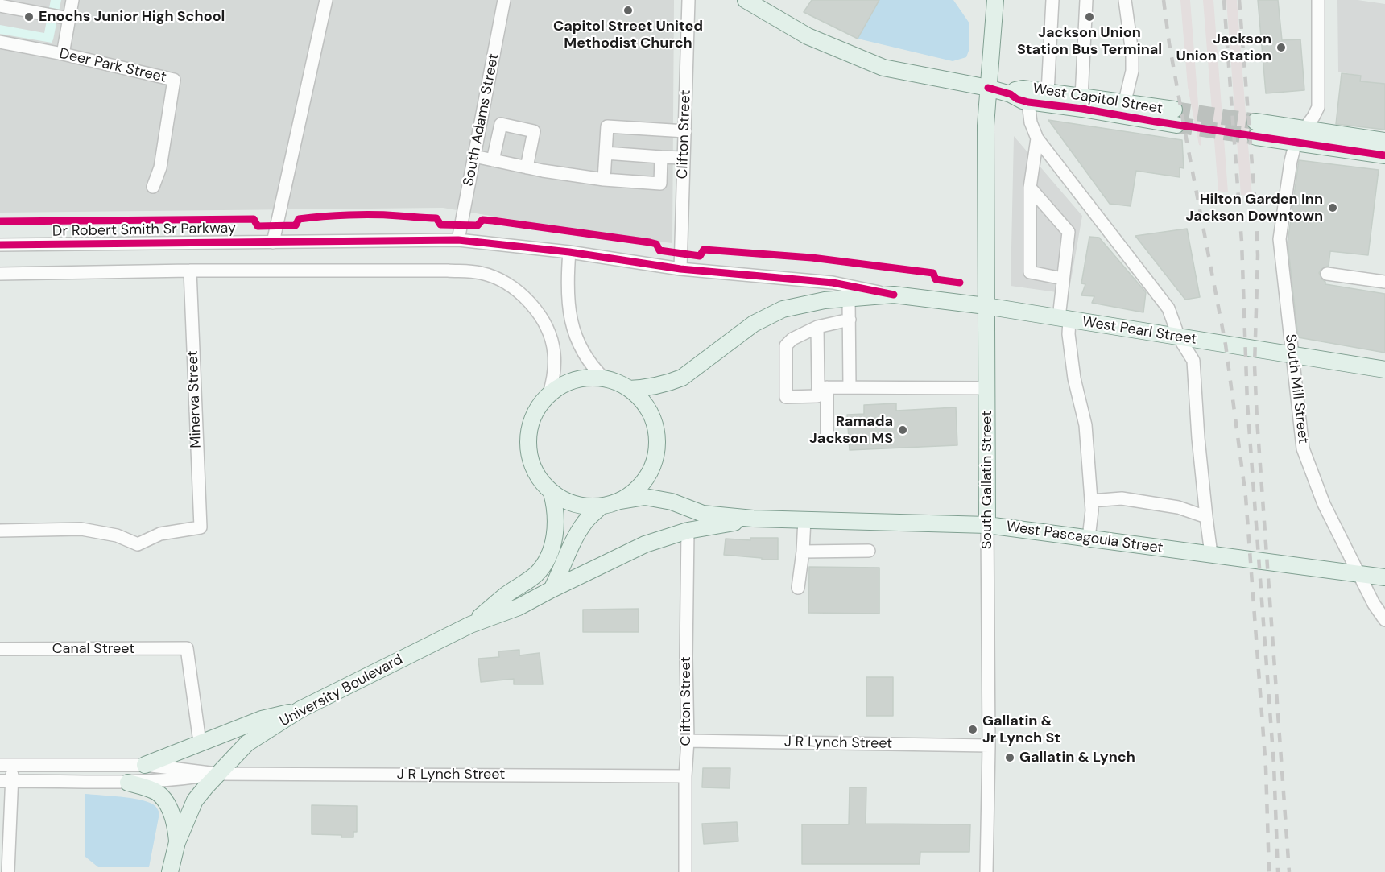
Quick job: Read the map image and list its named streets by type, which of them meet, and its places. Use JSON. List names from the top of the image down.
{
  "streets": {
    "main road": [
      "West Capitol Street",
      "West Pearl Street",
      "South Gallatin Street",
      "West Pascagoula Street",
      "University Boulevard"
    ],
    "street": [
      "Deer Park Street",
      "South Adams Street",
      "Clifton Street",
      "Dr Robert Smith Sr Parkway",
      "South Mill Street",
      "Minerva Street",
      "Canal Street",
      "J R Lynch Street"
    ]
  },
  "crossings": [
    ["West Capitol Street", "South Gallatin Street"],
    ["South Adams Street", "Dr Robert Smith Sr Parkway"],
    ["Clifton Street", "Dr Robert Smith Sr Parkway"],
    ["Clifton Street", "West Pascagoula Street"],
    ["Clifton Street", "J R Lynch Street"],
    ["Dr Robert Smith Sr Parkway", "West Pearl Street"],
    ["West Pearl Street", "South Mill Street"],
    ["West Pearl Street", "South Gallatin Street"],
    ["South Mill Street", "West Pascagoula Street"],
    ["South Gallatin Street", "West Pascagoula Street"],
    ["South Gallatin Street", "J R Lynch Street"],
    ["West Pascagoula Street", "University Boulevard"],
    ["University Boulevard", "J R Lynch Street"]
  ],
  "places": [
    "Capitol Street United Methodist Church",
    "Enochs Junior High School",
    "Jackson Union Station Bus Terminal",
    "Jackson Union Station",
    "Hilton Garden Inn Jackson Downtown",
    "Ramada Jackson MS",
    "Gallatin & Jr Lynch St",
    "Gallatin & Lynch"
  ]
}
